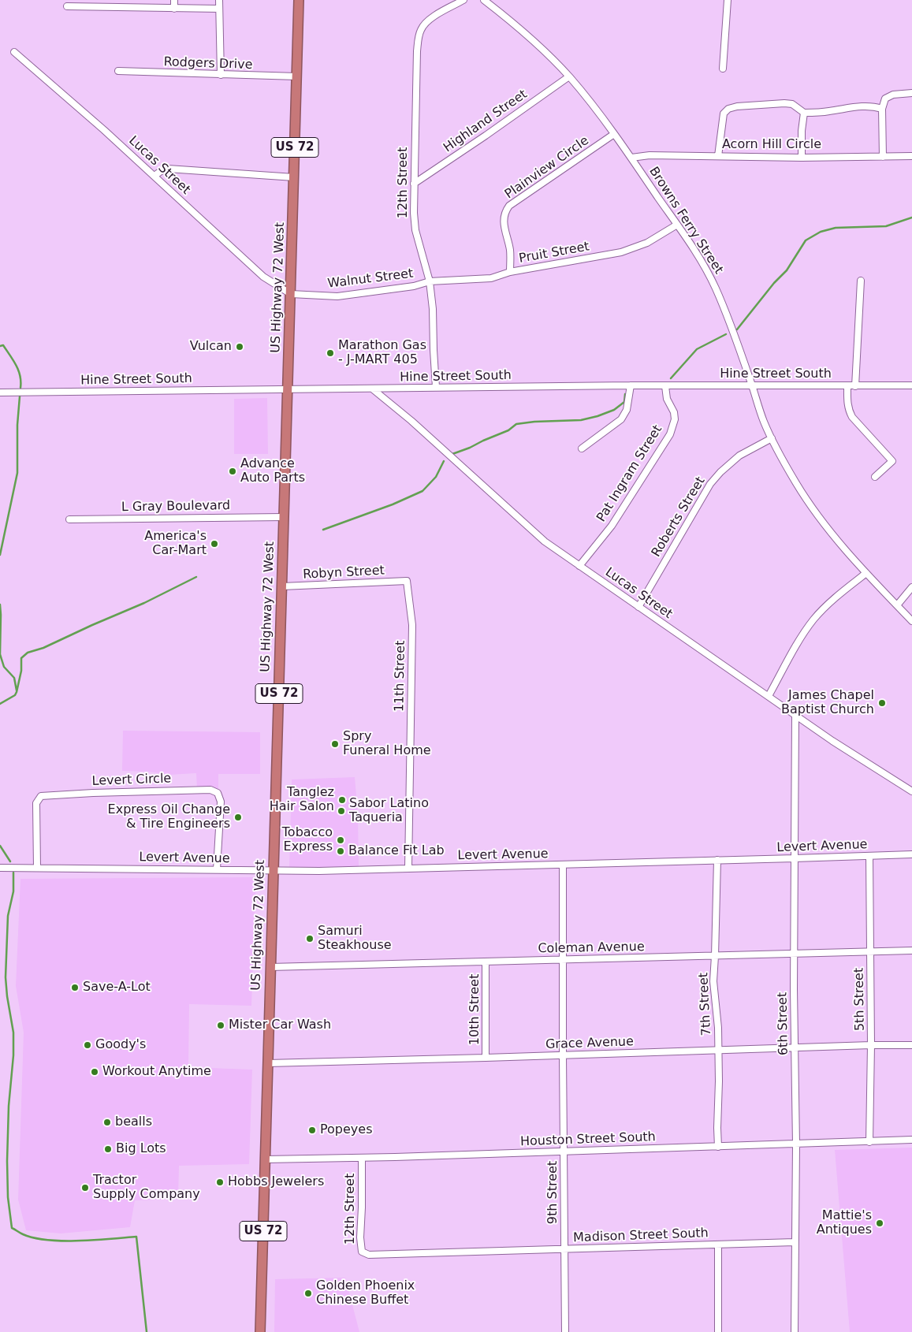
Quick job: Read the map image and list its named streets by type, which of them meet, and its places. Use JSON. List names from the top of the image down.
{
  "streets": {
    "highway": ["US 72", "US Highway 72 West"],
    "street": [
      "Rodgers Drive",
      "Highland Street",
      "Acorn Hill Circle",
      "Lucas Street",
      "Plainview Circle",
      "12th Street",
      "Browns Ferry Street",
      "Pruit Street",
      "Walnut Street",
      "Hine Street South",
      "Pat Ingram Street",
      "L Gray Boulevard",
      "Roberts Street",
      "Robyn Street",
      "11th Street",
      "Levert Circle",
      "Levert Avenue",
      "Coleman Avenue",
      "5th Street",
      "7th Street",
      "10th Street",
      "6th Street",
      "Grace Avenue",
      "Houston Street South",
      "9th Street",
      "Madison Street South"
    ]
  },
  "crossings": [
    ["Rodgers Drive", "US Highway 72 West"],
    ["Highland Street", "12th Street"],
    ["Highland Street", "Browns Ferry Street"],
    ["Acorn Hill Circle", "Browns Ferry Street"],
    ["Lucas Street", "Walnut Street"],
    ["Lucas Street", "US Highway 72 West"],
    ["Lucas Street", "Hine Street South"],
    ["Lucas Street", "Pat Ingram Street"],
    ["Lucas Street", "Roberts Street"],
    ["Lucas Street", "6th Street"],
    ["Plainview Circle", "Browns Ferry Street"],
    ["Plainview Circle", "Pruit Street"],
    ["12th Street", "Pruit Street"],
    ["12th Street", "Walnut Street"],
    ["12th Street", "Hine Street South"],
    ["12th Street", "Houston Street South"],
    ["12th Street", "Madison Street South"],
    ["Browns Ferry Street", "Pruit Street"],
    ["Browns Ferry Street", "Hine Street South"],
    ["Browns Ferry Street", "Roberts Street"],
    ["Pruit Street", "Walnut Street"],
    ["Walnut Street", "US Highway 72 West"],
    ["US Highway 72 West", "Hine Street South"],
    ["US Highway 72 West", "L Gray Boulevard"],
    ["US Highway 72 West", "Robyn Street"],
    ["US Highway 72 West", "Levert Avenue"],
    ["US Highway 72 West", "Coleman Avenue"],
    ["US Highway 72 West", "Grace Avenue"],
    ["US Highway 72 West", "Houston Street South"],
    ["Hine Street South", "Pat Ingram Street"],
    ["Robyn Street", "11th Street"],
    ["11th Street", "Levert Avenue"],
    ["Levert Circle", "Levert Avenue"],
    ["Levert Avenue", "5th Street"],
    ["Levert Avenue", "7th Street"],
    ["Levert Avenue", "6th Street"],
    ["Levert Avenue", "9th Street"],
    ["Coleman Avenue", "5th Street"],
    ["Coleman Avenue", "7th Street"],
    ["Coleman Avenue", "10th Street"],
    ["Coleman Avenue", "6th Street"],
    ["Coleman Avenue", "9th Street"],
    ["5th Street", "Grace Avenue"],
    ["5th Street", "Houston Street South"],
    ["7th Street", "Grace Avenue"],
    ["7th Street", "Houston Street South"],
    ["10th Street", "Grace Avenue"],
    ["6th Street", "Grace Avenue"],
    ["6th Street", "Houston Street South"],
    ["6th Street", "Madison Street South"],
    ["Grace Avenue", "9th Street"],
    ["Houston Street South", "9th Street"],
    ["9th Street", "Madison Street South"]
  ],
  "places": [
    "Vulcan",
    "Marathon Gas - J-MART 405",
    "Advance Auto Parts",
    "America's Car-Mart",
    "James Chapel Baptist Church",
    "Spry Funeral Home",
    "Tanglez Hair Salon",
    "Sabor Latino Taqueria",
    "Express Oil Change & Tire Engineers",
    "Tobacco Express",
    "Balance Fit Lab",
    "Samuri Steakhouse",
    "Save-A-Lot",
    "Mister Car Wash",
    "Goody's",
    "Workout Anytime",
    "bealls",
    "Popeyes",
    "Big Lots",
    "Hobbs Jewelers",
    "Tractor Supply Company",
    "Mattie's Antiques",
    "Golden Phoenix Chinese Buffet"
  ]
}
